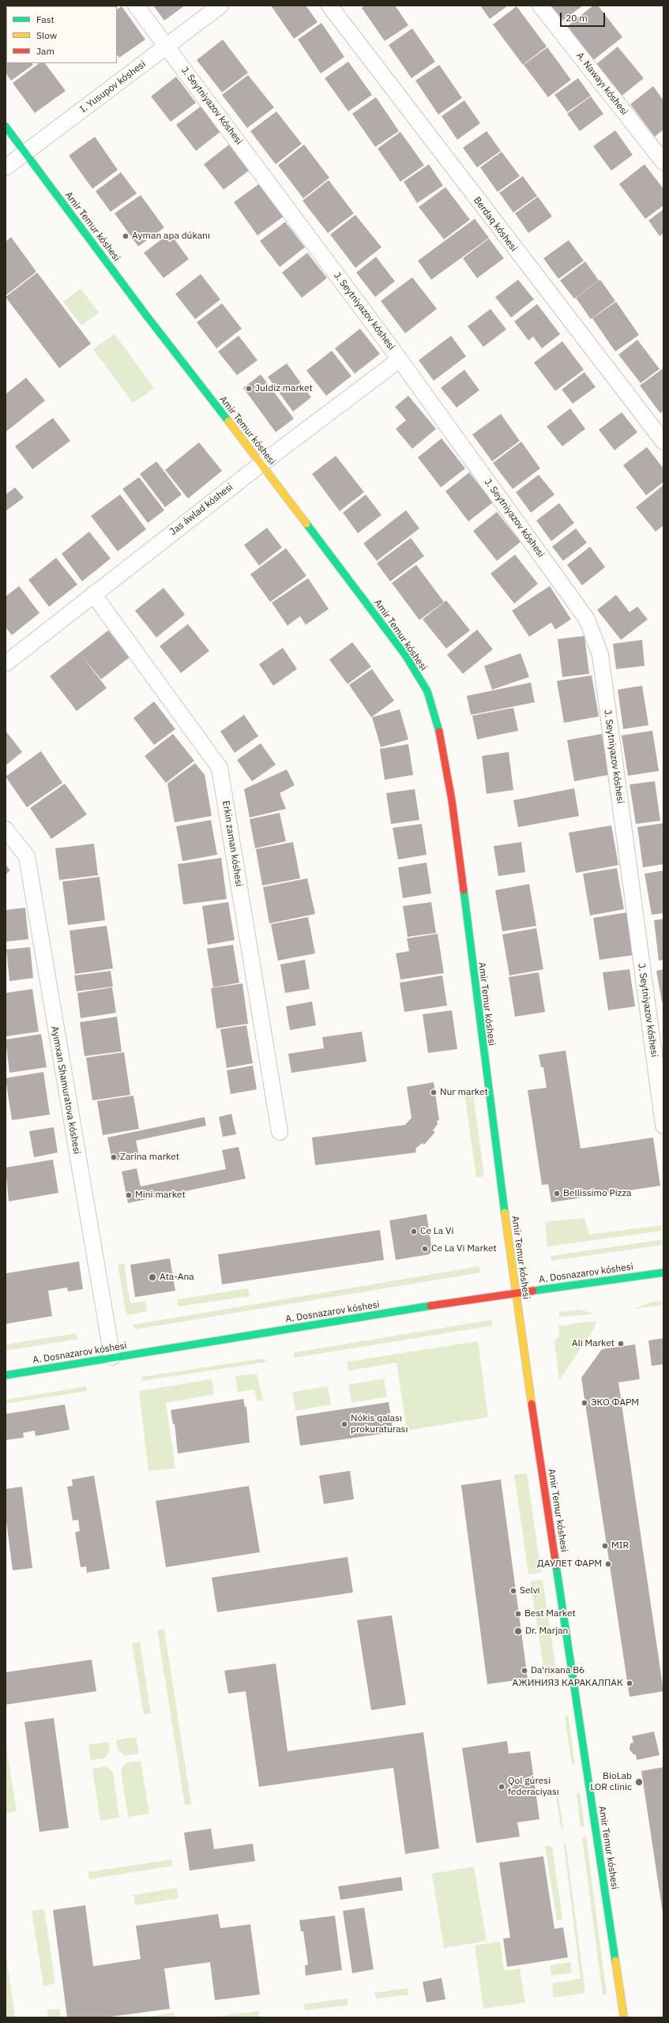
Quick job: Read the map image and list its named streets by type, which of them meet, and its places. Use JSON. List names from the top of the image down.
{
  "streets": {
    "main road": ["Amir Temur kóshesi", "A. Dosnazarov kóshesi"],
    "street": [
      "A. Nawayı kóshesi",
      "I. Yusupov kóshesi",
      "J. Seytniyazov kóshesi",
      "Berdaq kóshesi",
      "Jas áwlad kóshesi",
      "Erkin zaman kóshesi",
      "Ayımxan Shamuratova kóshesi"
    ]
  },
  "crossings": [
    ["I. Yusupov kóshesi", "J. Seytniyazov kóshesi"],
    ["I. Yusupov kóshesi", "Amir Temur kóshesi"],
    ["J. Seytniyazov kóshesi", "Jas áwlad kóshesi"],
    ["Amir Temur kóshesi", "Jas áwlad kóshesi"],
    ["Amir Temur kóshesi", "A. Dosnazarov kóshesi"],
    ["Jas áwlad kóshesi", "Erkin zaman kóshesi"],
    ["Ayımxan Shamuratova kóshesi", "A. Dosnazarov kóshesi"]
  ],
  "places": [
    "Ayman apa dúkanı",
    "Juldiz market",
    "Nur market",
    "Zarina market",
    "Bellissimo Pizza",
    "Mini market",
    "Ce La Vi",
    "Ce La Vi Market",
    "Ata-Ana",
    "Ali Market",
    "ЭКО ФАРМ",
    "Nókis qalası prokuraturası",
    "MIR",
    "ДАУЛЕТ ФАРМ",
    "Selvi",
    "Best Market",
    "Dr. Marjan",
    "Da'rixana B6",
    "АЖИНИЯЗ КАРАКАЛПАК",
    "BioLab LOR clinic",
    "Qol gúresi federaciyası"
  ],
  "legend": ["Fast", "Slow", "Jam"],
  "scale_bar": "20 m"
}
